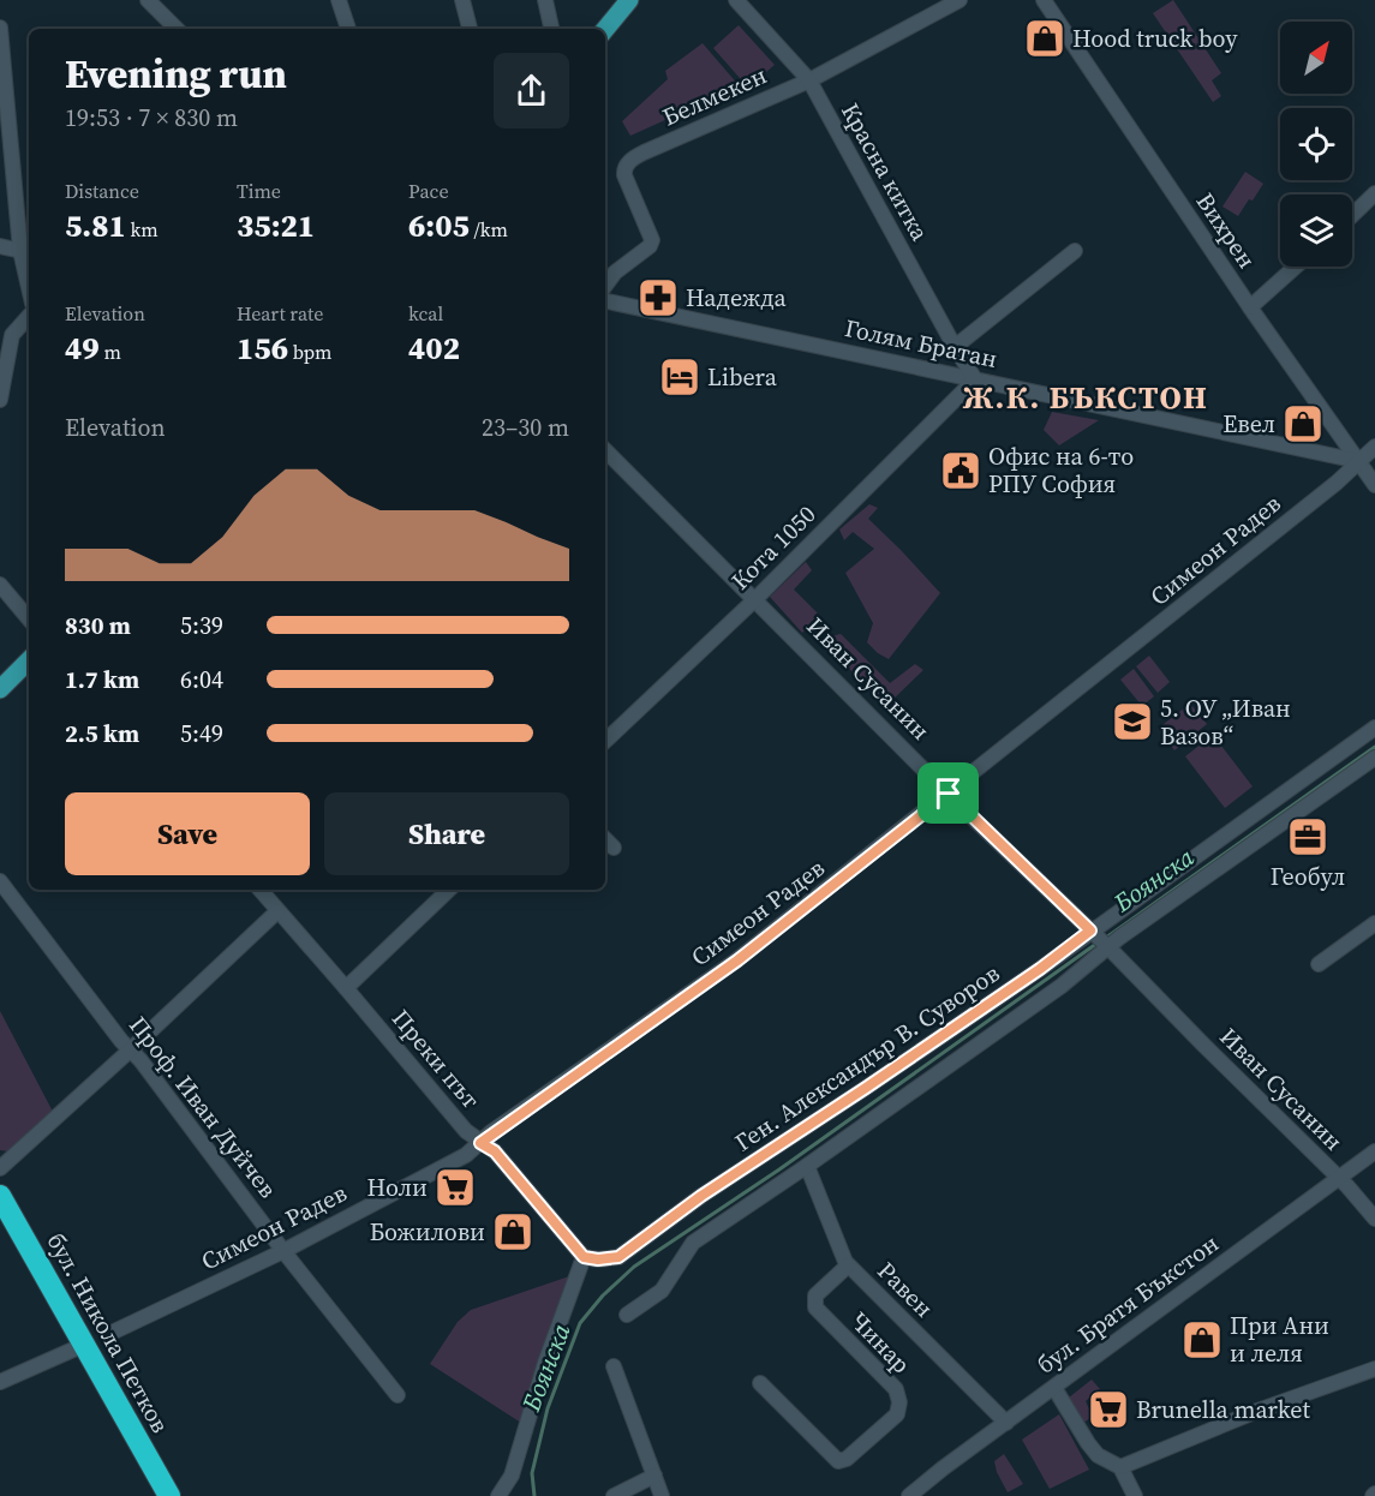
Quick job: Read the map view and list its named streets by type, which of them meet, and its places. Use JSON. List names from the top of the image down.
{
  "streets": {
    "highway": ["бул. Никола Петков"],
    "street": [
      "Белмекен",
      "Красна китка",
      "Вихрен",
      "Голям Братан",
      "Кота 1050",
      "Симеон Радев",
      "Иван Сусанин",
      "Ген. Александър В. Суворов",
      "Преки път",
      "Проф. Иван Дуйчев",
      "Равен",
      "бул. Братя Бъкстон",
      "Чинар"
    ]
  },
  "crossings": [
    ["Белмекен", "Красна китка"],
    ["Красна китка", "Голям Братан"],
    ["Красна китка", "Кота 1050"],
    ["Вихрен", "Голям Братан"],
    ["Вихрен", "Симеон Радев"],
    ["Голям Братан", "Кота 1050"],
    ["Голям Братан", "Симеон Радев"],
    ["Кота 1050", "Иван Сусанин"],
    ["Симеон Радев", "Иван Сусанин"],
    ["Симеон Радев", "Преки път"],
    ["Симеон Радев", "Проф. Иван Дуйчев"],
    ["Иван Сусанин", "Ген. Александър В. Суворов"],
    ["Иван Сусанин", "бул. Братя Бъкстон"],
    ["Ген. Александър В. Суворов", "Преки път"],
    ["Равен", "бул. Братя Бъкстон"],
    ["Равен", "Чинар"]
  ],
  "districts": ["Ж.К. БЪКСТОН"],
  "water": ["Боянска"],
  "places": {
    "shop": [
      "Hood truck boy",
      "Евел",
      "Божилови",
      "При Ани и леля"
    ],
    "pharmacy": ["Надежда"],
    "hotel": ["Libera"],
    "public building": ["Офис на 6-то РПУ София"],
    "school or university": ["5. ОУ „Иван Вазов“"],
    "office": ["Геобул"],
    "supermarket": ["Ноли", "Brunella market"]
  },
  "north": "top right",
  "page": {
    "heading": ["Evening run", "19:53 · 7 × 830 m"],
    "stats": [
      ["Distance", "5.81 km"],
      ["Time", "35:21"],
      ["Pace", "6:05 /km"],
      ["Elevation", "49 m"],
      ["Heart rate", "156 bpm"],
      ["kcal", "402"]
    ],
    "chart": ["Elevation", "23–30 m"],
    "list": [
      {
        "name": "830 m",
        "note": "5:39"
      },
      {
        "name": "1.7 km",
        "note": "6:04"
      },
      {
        "name": "2.5 km",
        "note": "5:49"
      }
    ],
    "buttons": ["Save", "Share"]
  }
}
